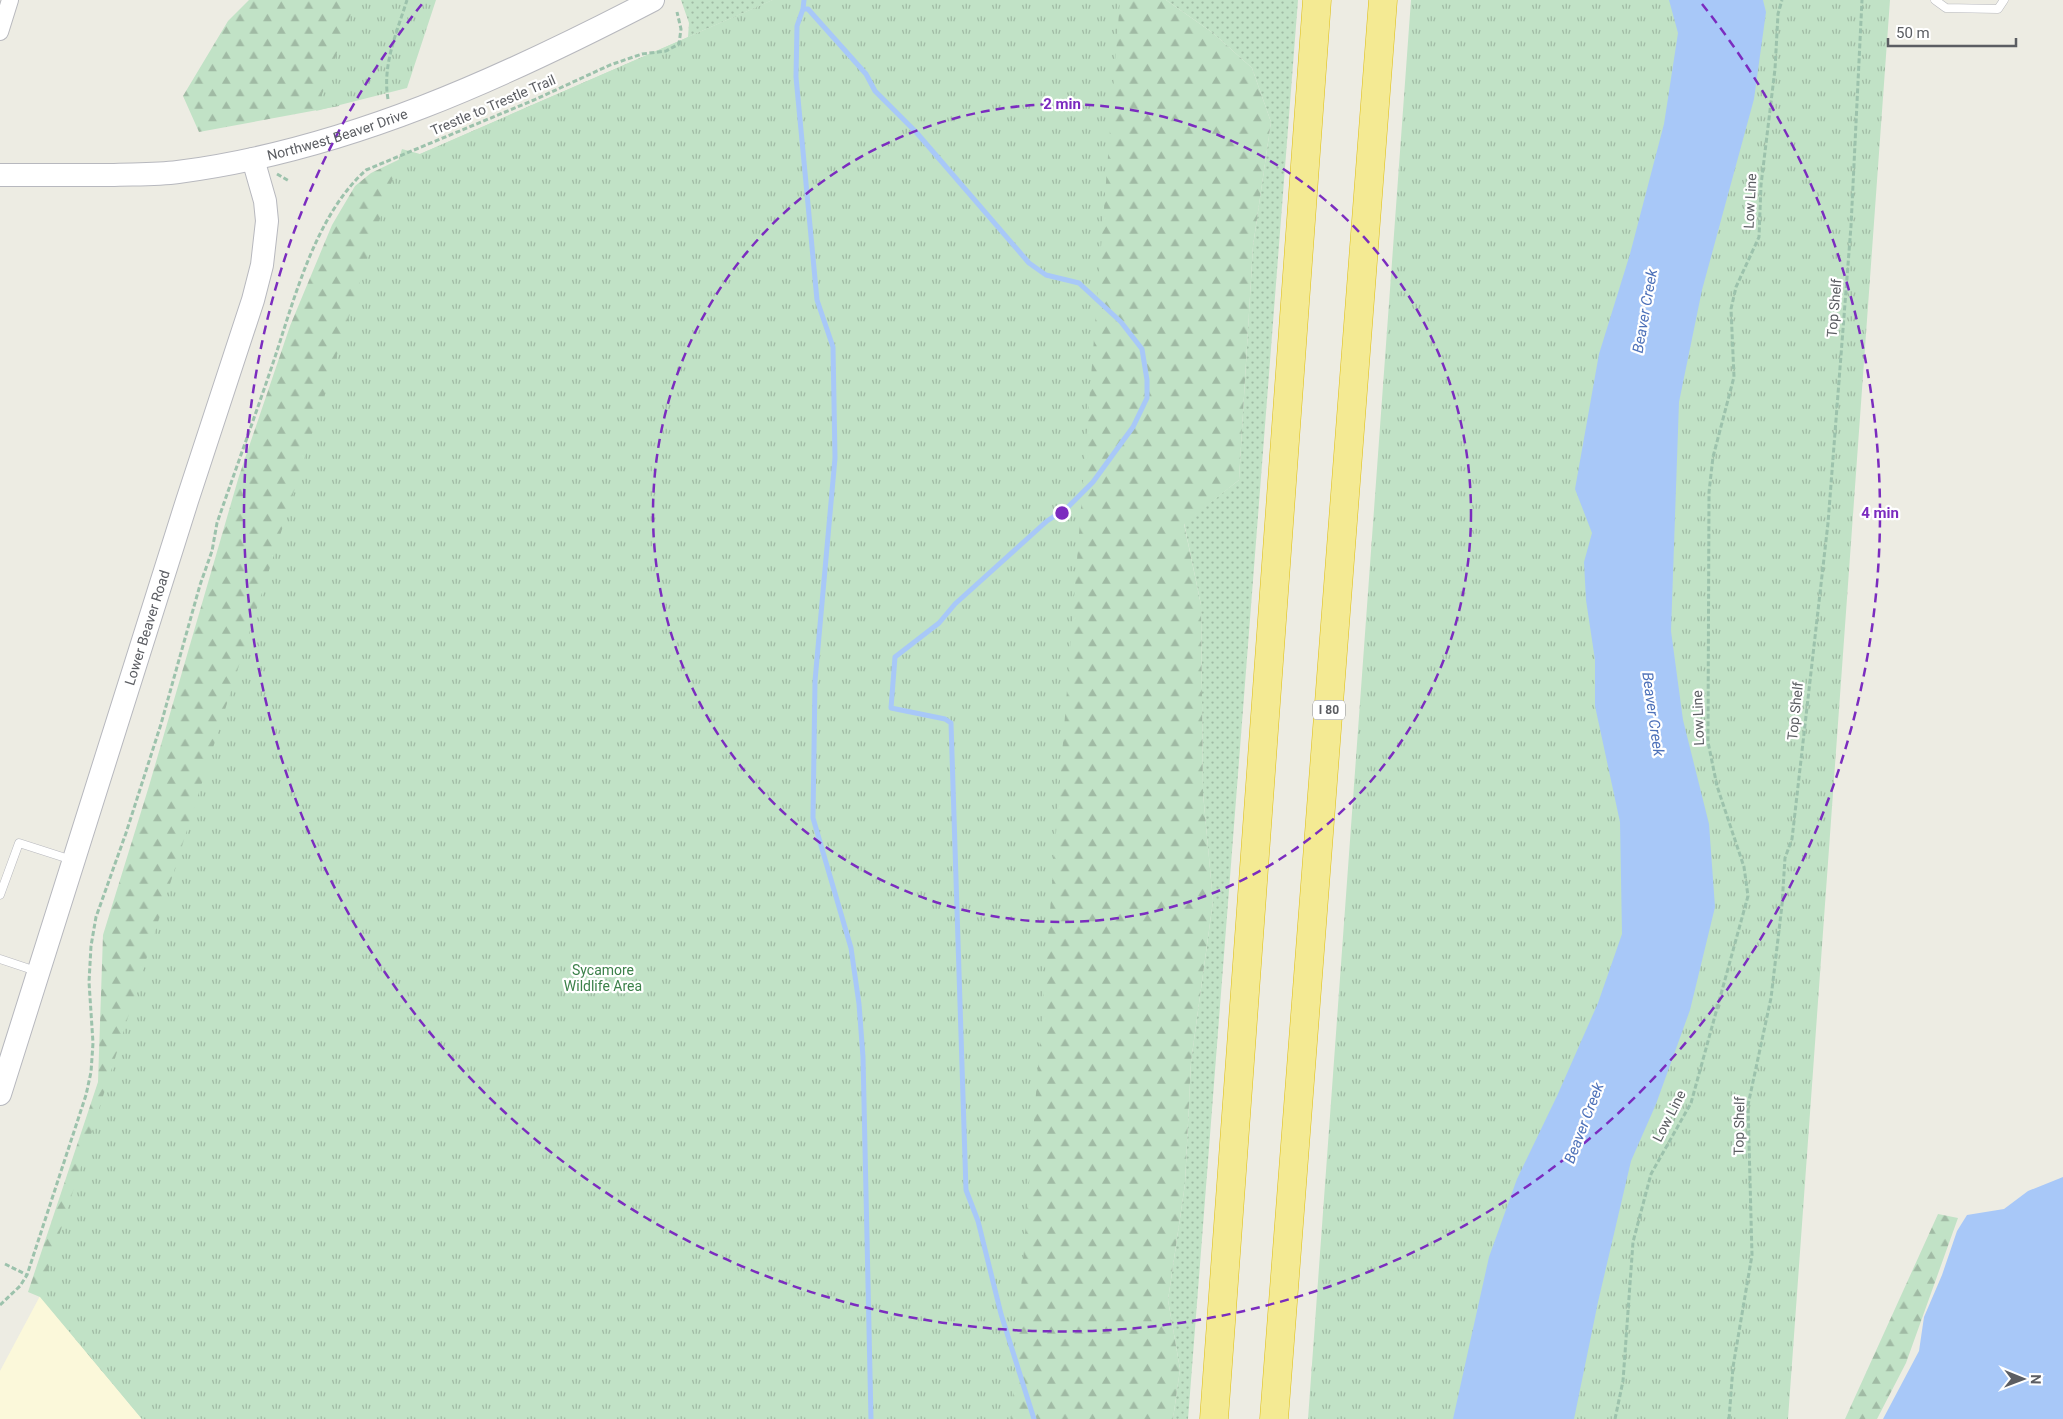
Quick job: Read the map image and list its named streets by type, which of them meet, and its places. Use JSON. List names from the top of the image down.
{
  "streets": {
    "highway": ["I 80"],
    "street": ["Northwest Beaver Drive", "Lower Beaver Road"],
    "path": ["Trestle to Trestle Trail", "Low Line", "Top Shelf"]
  },
  "crossings": [
    ["Northwest Beaver Drive", "Lower Beaver Road"]
  ],
  "water": ["Beaver Creek"],
  "parks": ["Sycamore Wildlife Area"],
  "scale_bar": "50 m",
  "north": "right",
  "rings": ["2 min", "4 min"]
}
